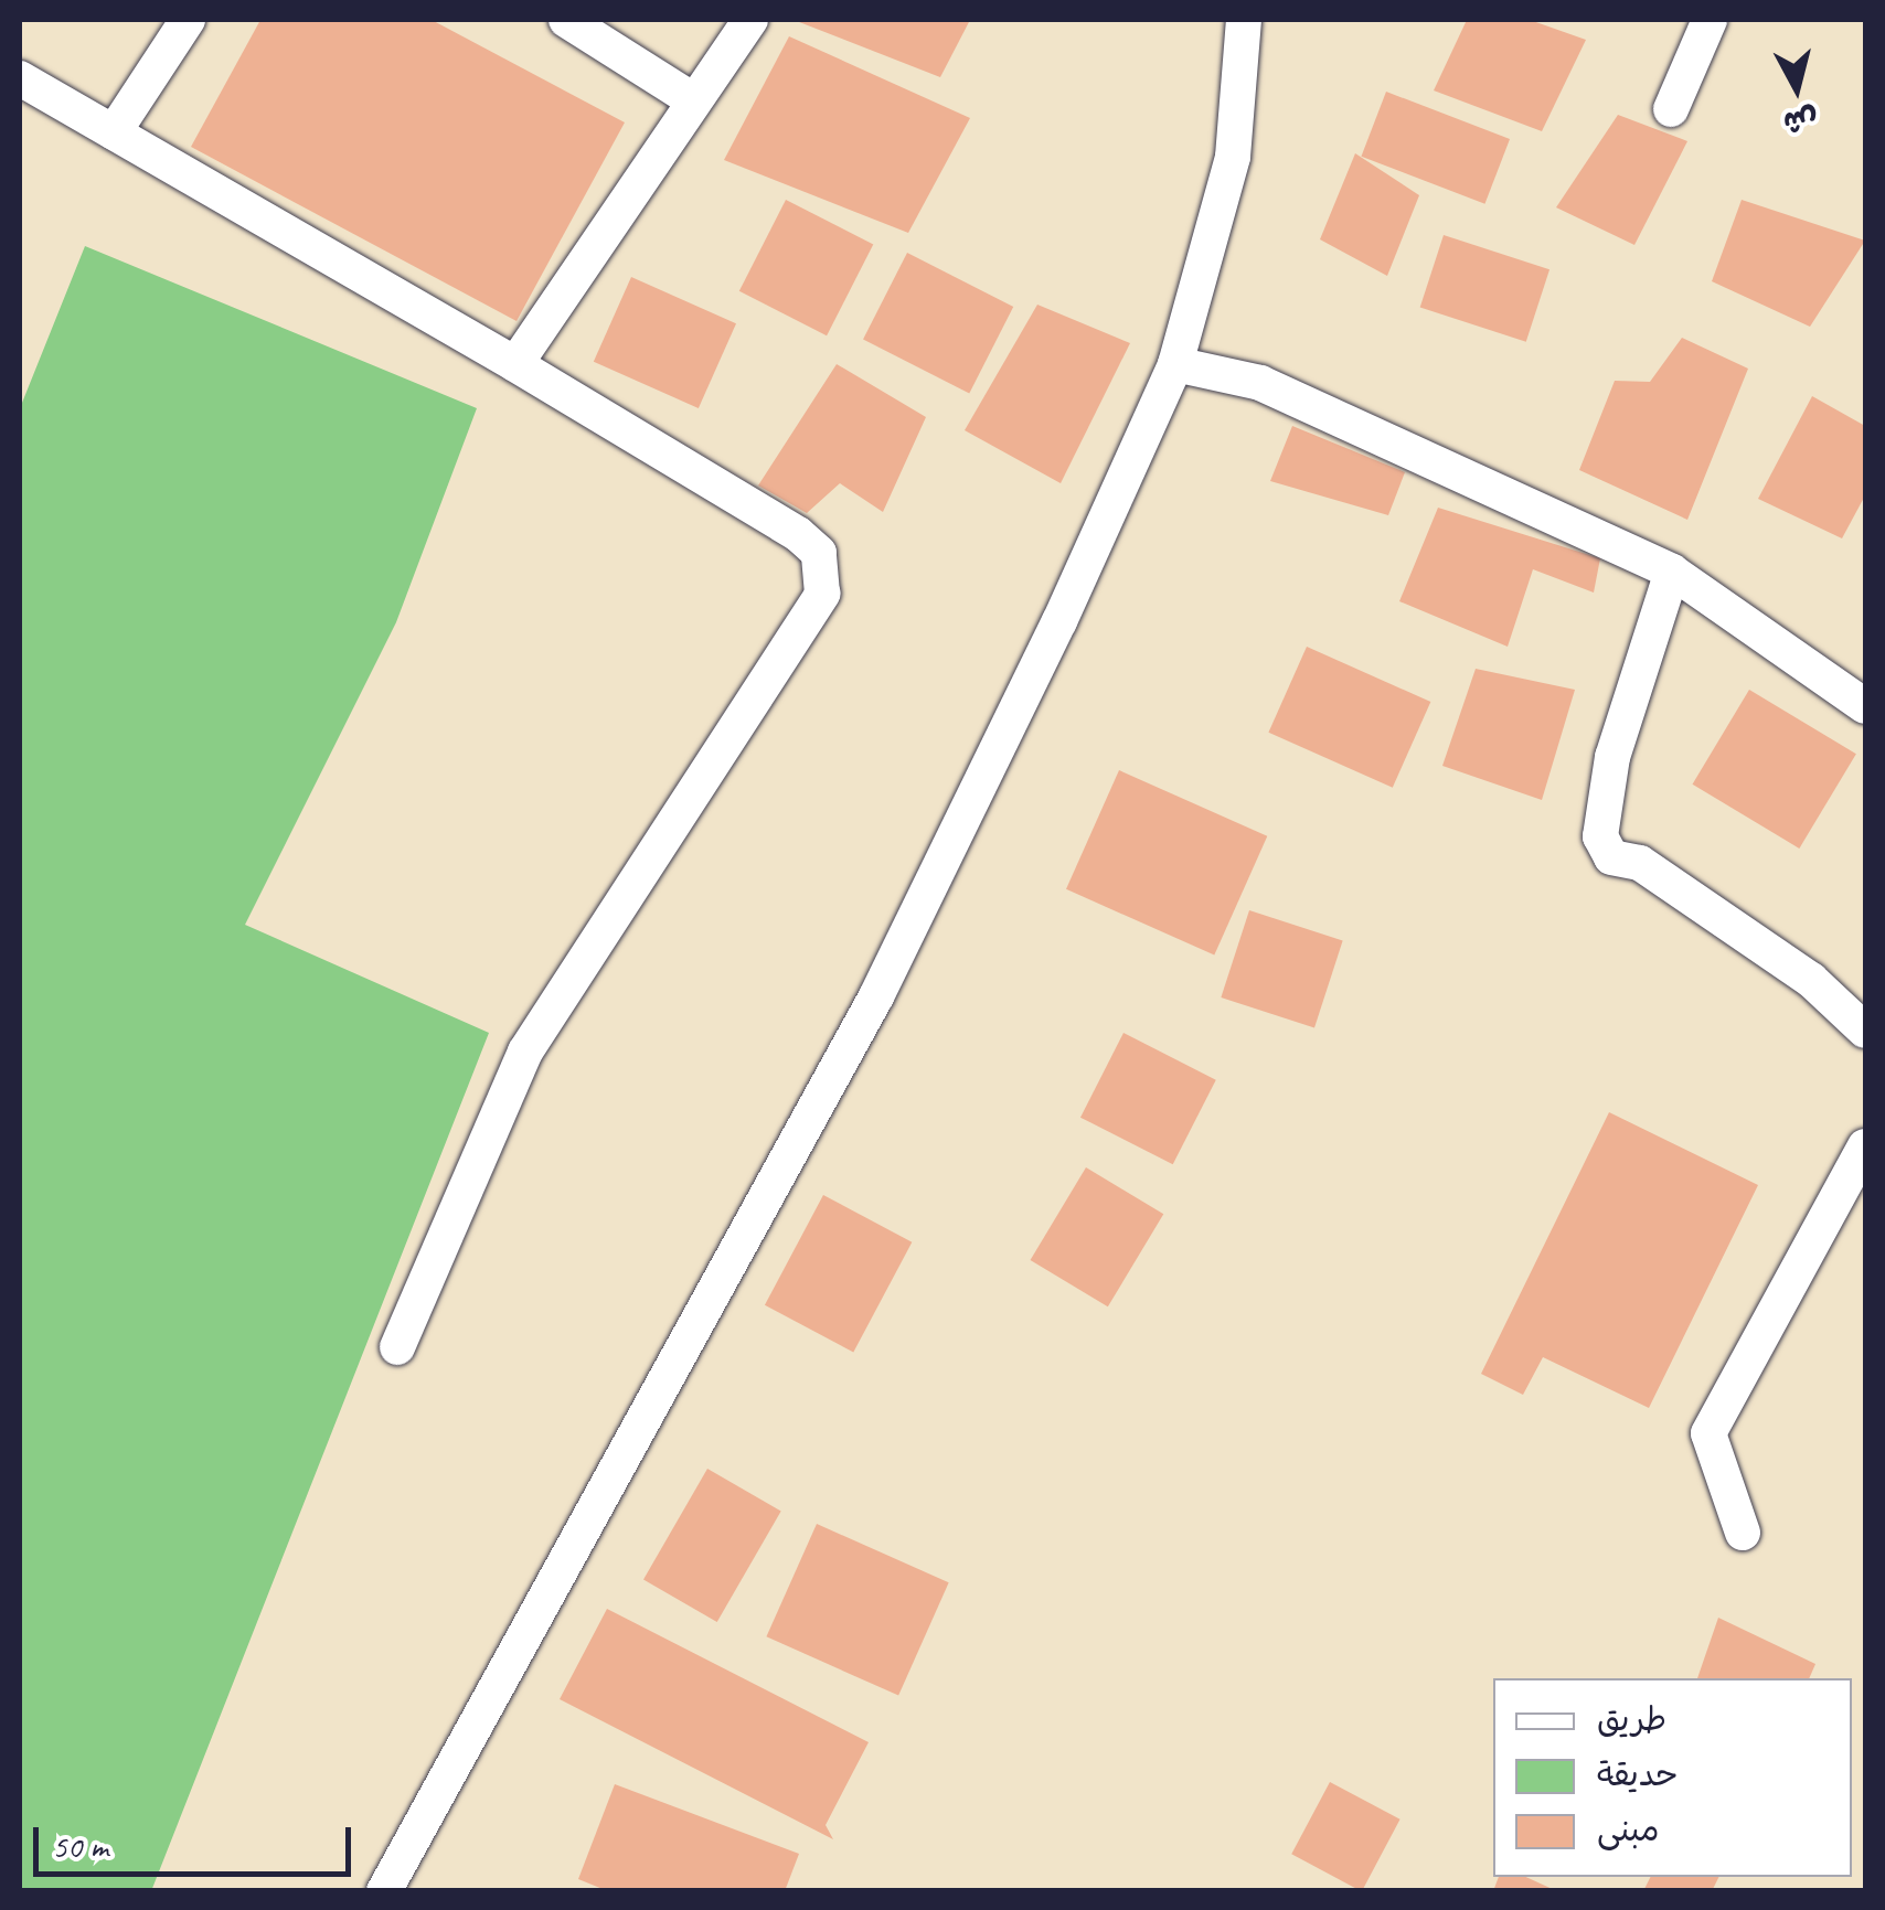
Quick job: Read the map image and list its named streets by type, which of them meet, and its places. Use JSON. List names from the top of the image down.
{
  "legend": ["طريق", "حديقة", "مبنى"],
  "scale_bar": "50 m",
  "north": "bottom"
}
